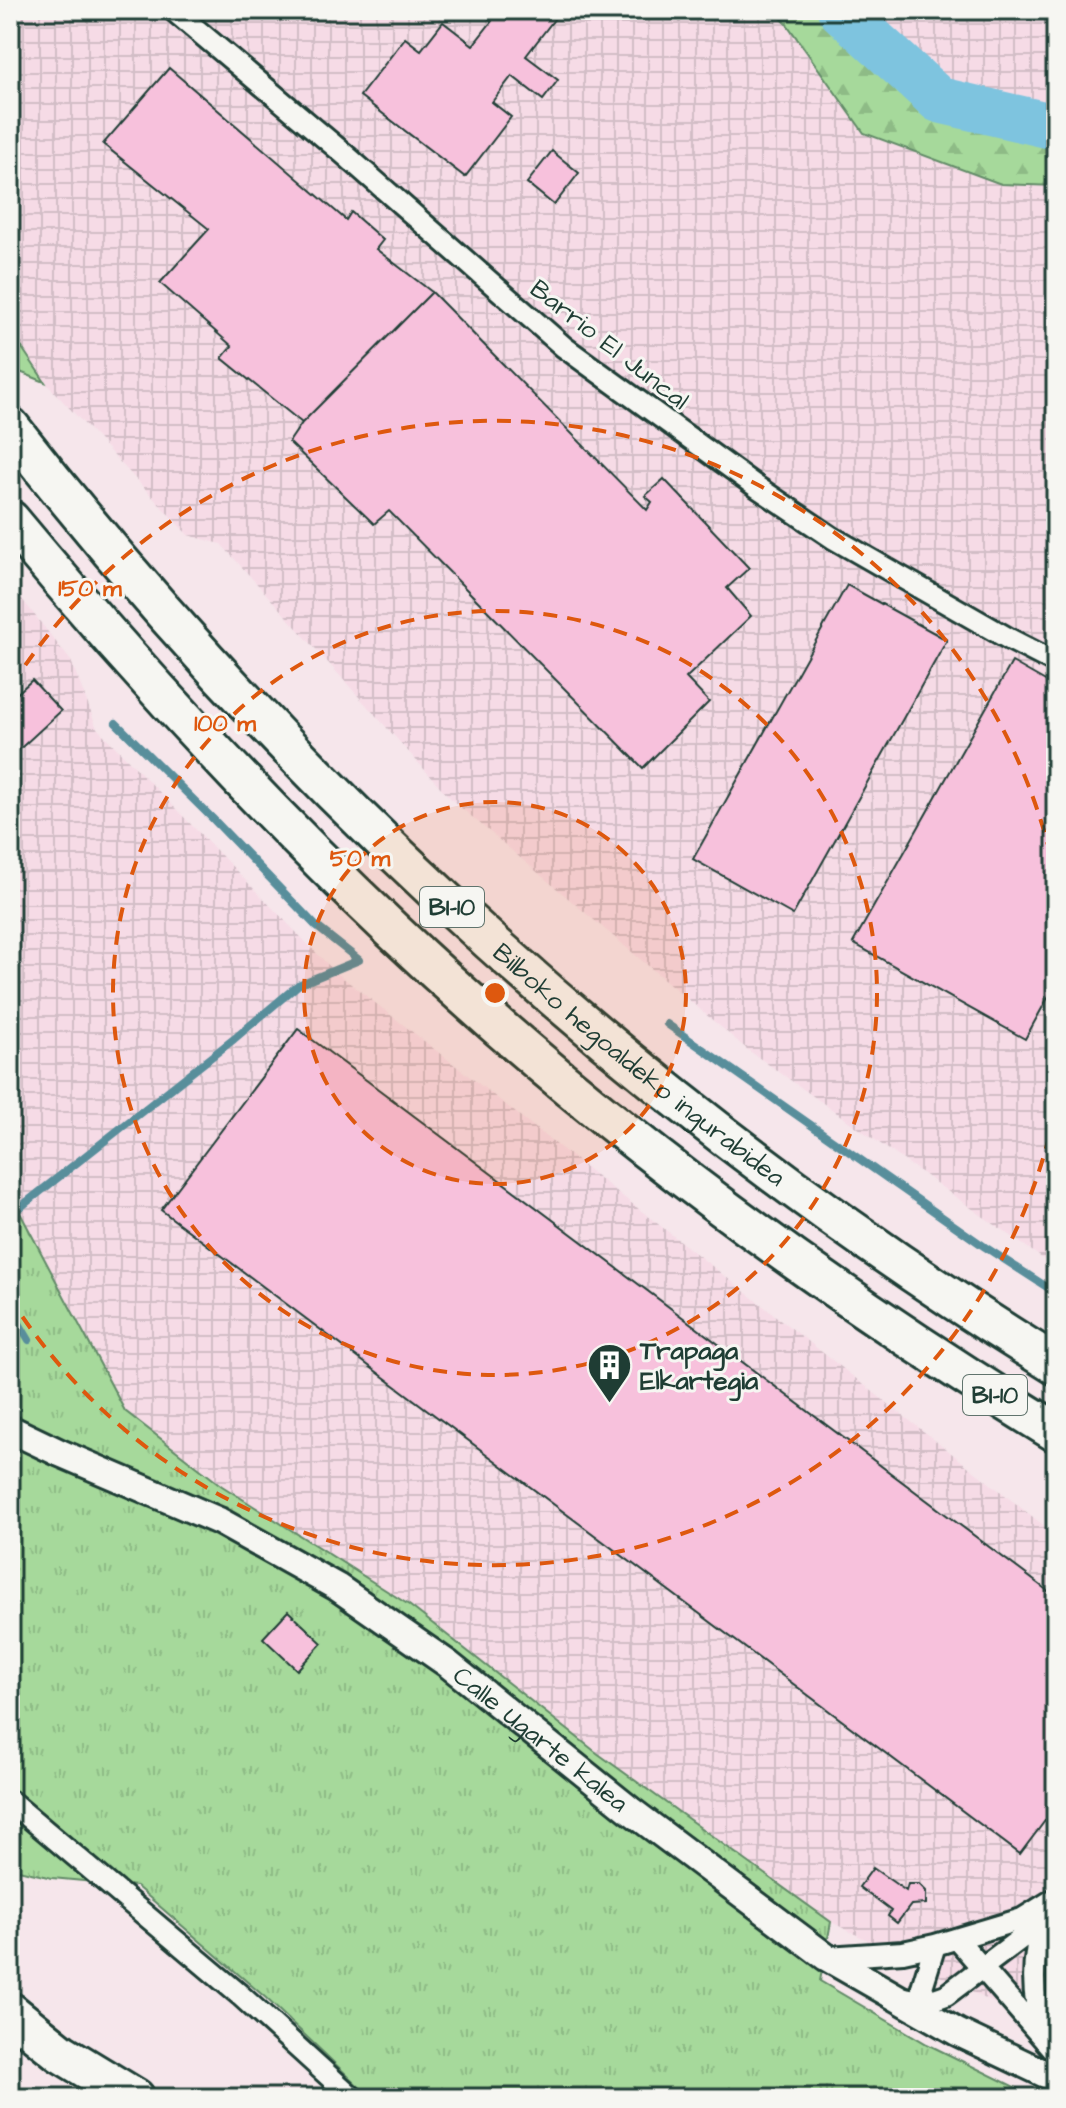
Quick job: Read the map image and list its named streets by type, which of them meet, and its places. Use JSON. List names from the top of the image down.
{
  "streets": {
    "highway": ["BI-10", "Bilboko hegoaldeko ingurabidea"],
    "street": ["Barrio El Juncal", "Calle Ugarte kalea"]
  },
  "places": {
    "building": ["Trapaga Elkartegia"]
  },
  "rings": ["150 m", "100 m", "50 m"]
}
